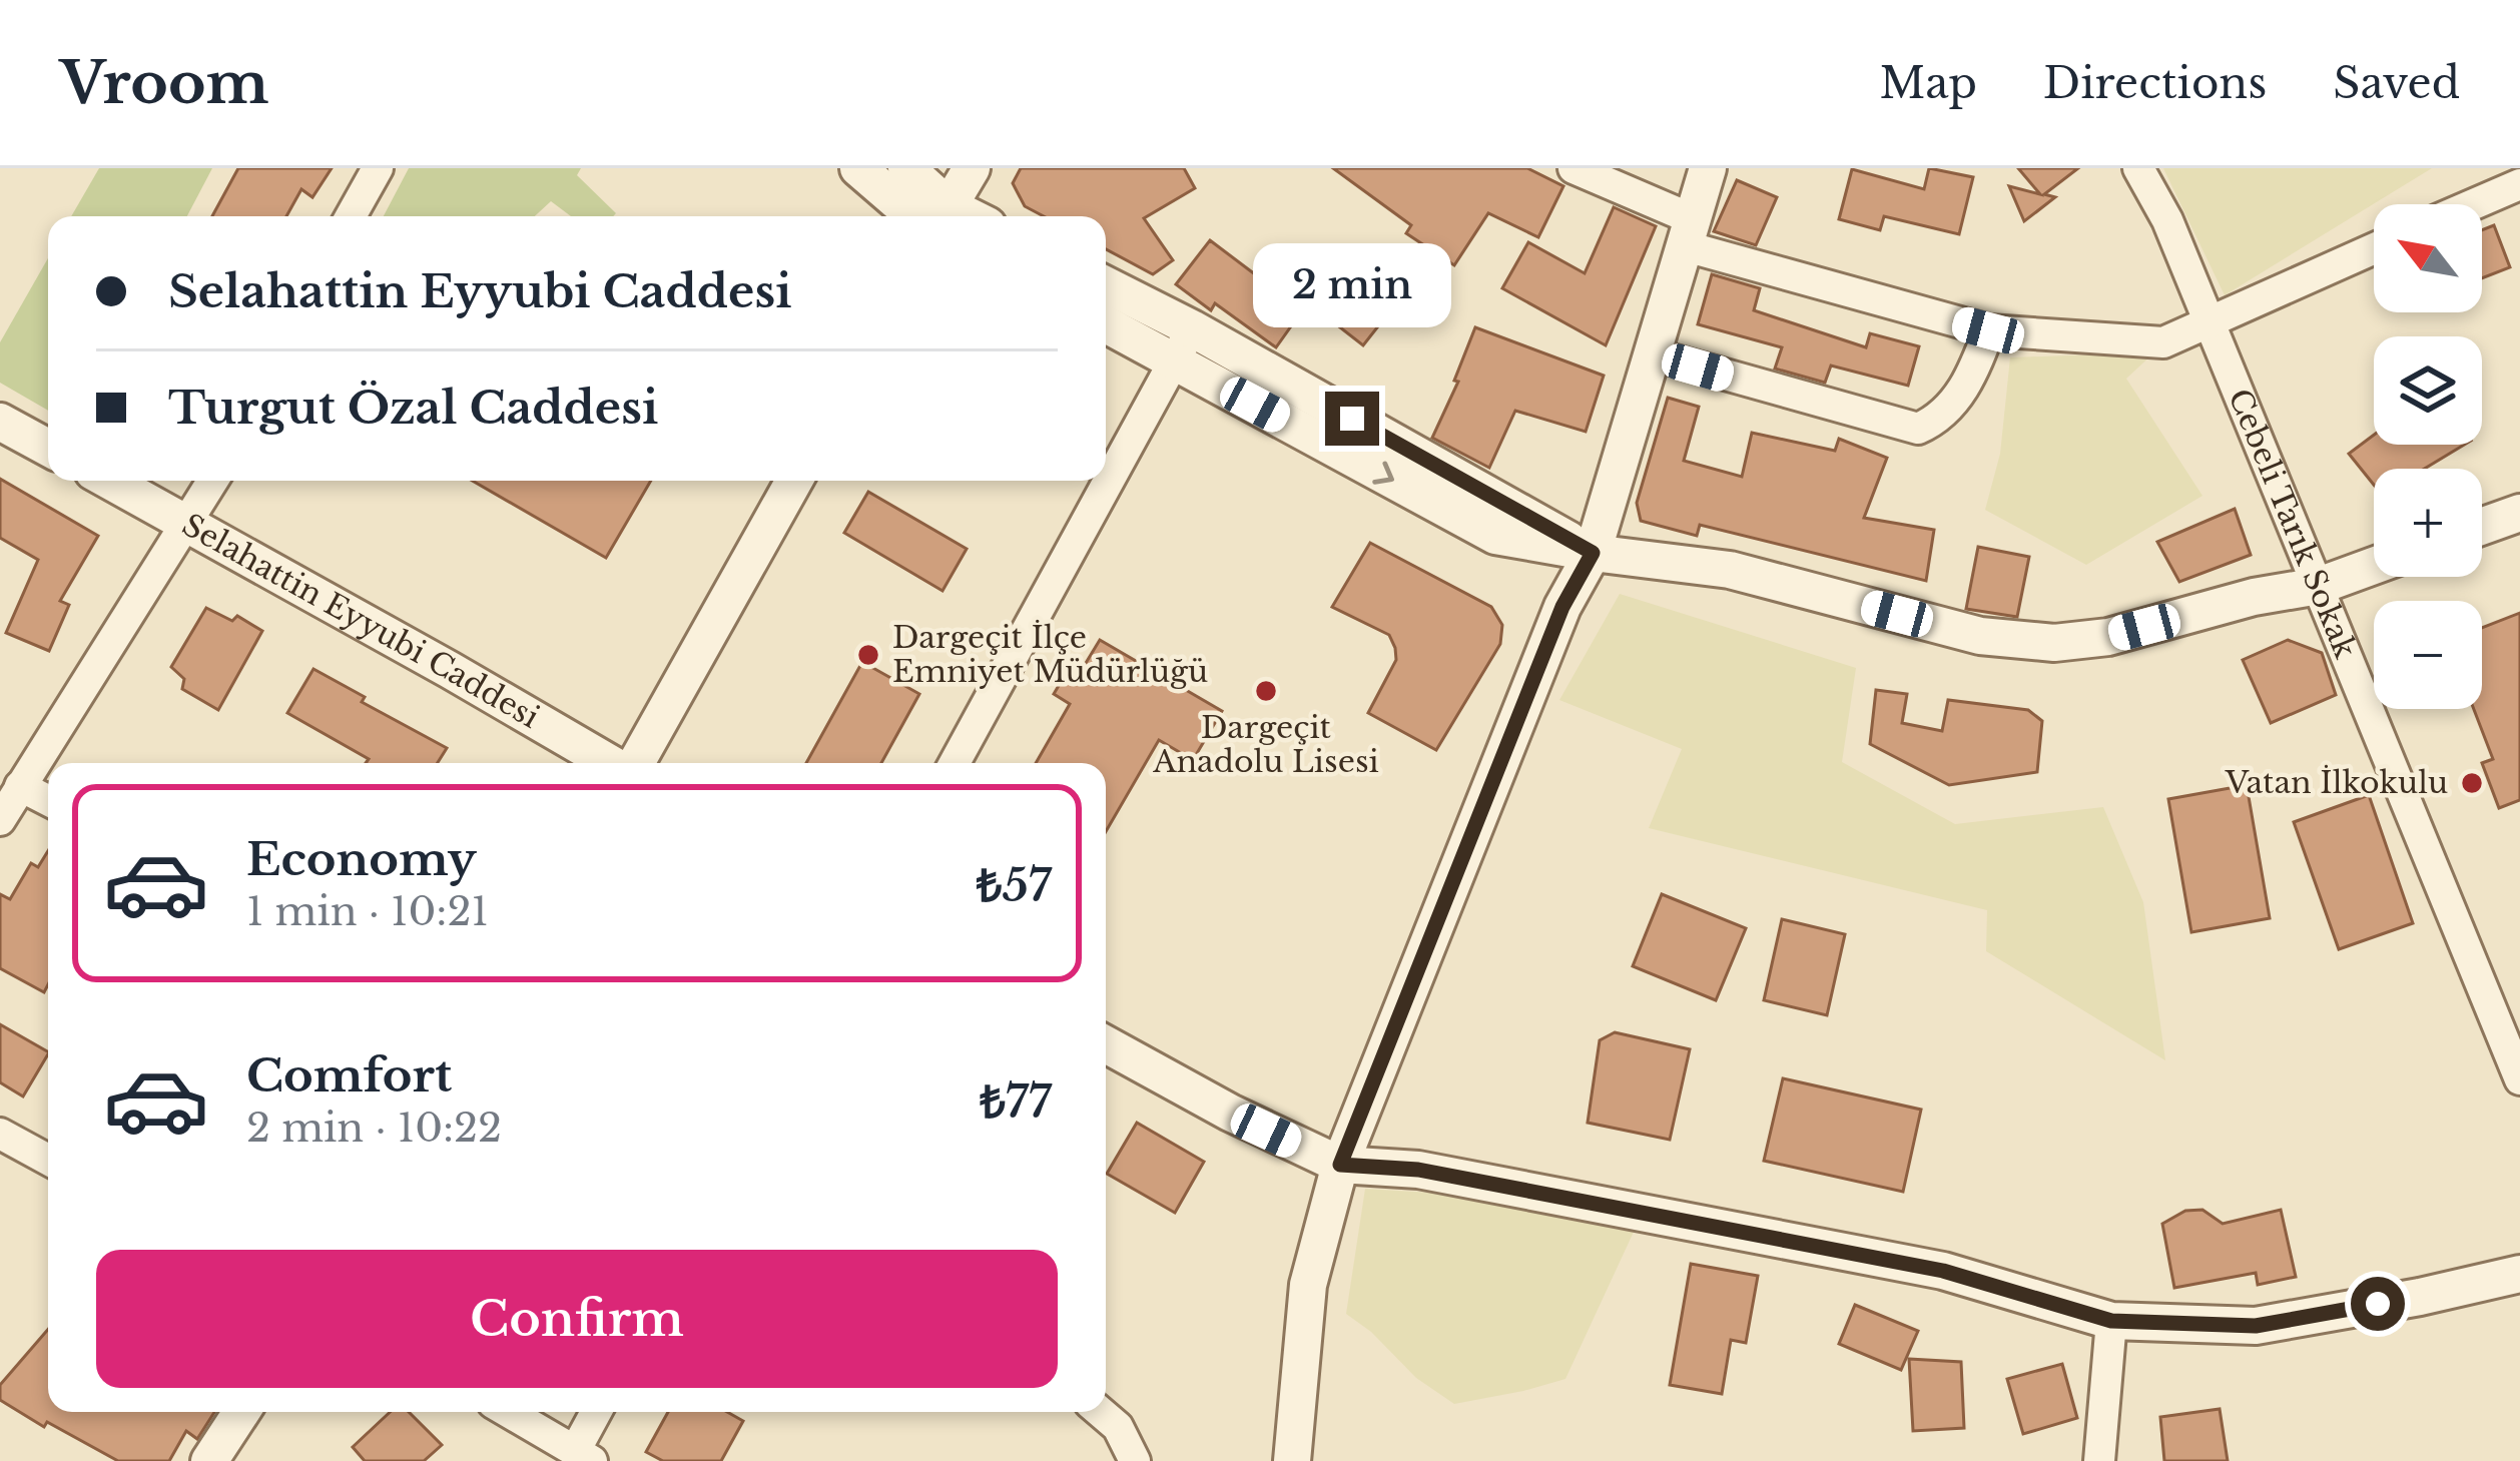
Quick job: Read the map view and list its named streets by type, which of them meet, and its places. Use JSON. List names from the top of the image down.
{
  "streets": {
    "street": ["Cebeli Tarık Sokak", "Selahattin Eyyubi Caddesi"]
  },
  "places": ["Dargeçit İlçe Emniyet Müdürlüğü", "Dargeçit Anadolu Lisesi", "Vatan İlkokulu"],
  "north": "top left",
  "page": {
    "header": "Vroom",
    "nav": ["Map", "Directions", "Saved"],
    "map_buttons": ["+", "−"],
    "banner": ["Selahattin Eyyubi Caddesi", "Turgut Özal Caddesi"],
    "bubble": "2 min",
    "list": [
      {
        "name": "Economy",
        "note": "1 min · 10:21",
        "value": "₺57"
      },
      {
        "name": "Comfort",
        "note": "2 min · 10:22",
        "value": "₺77"
      }
    ],
    "buttons": "Confirm"
  }
}
